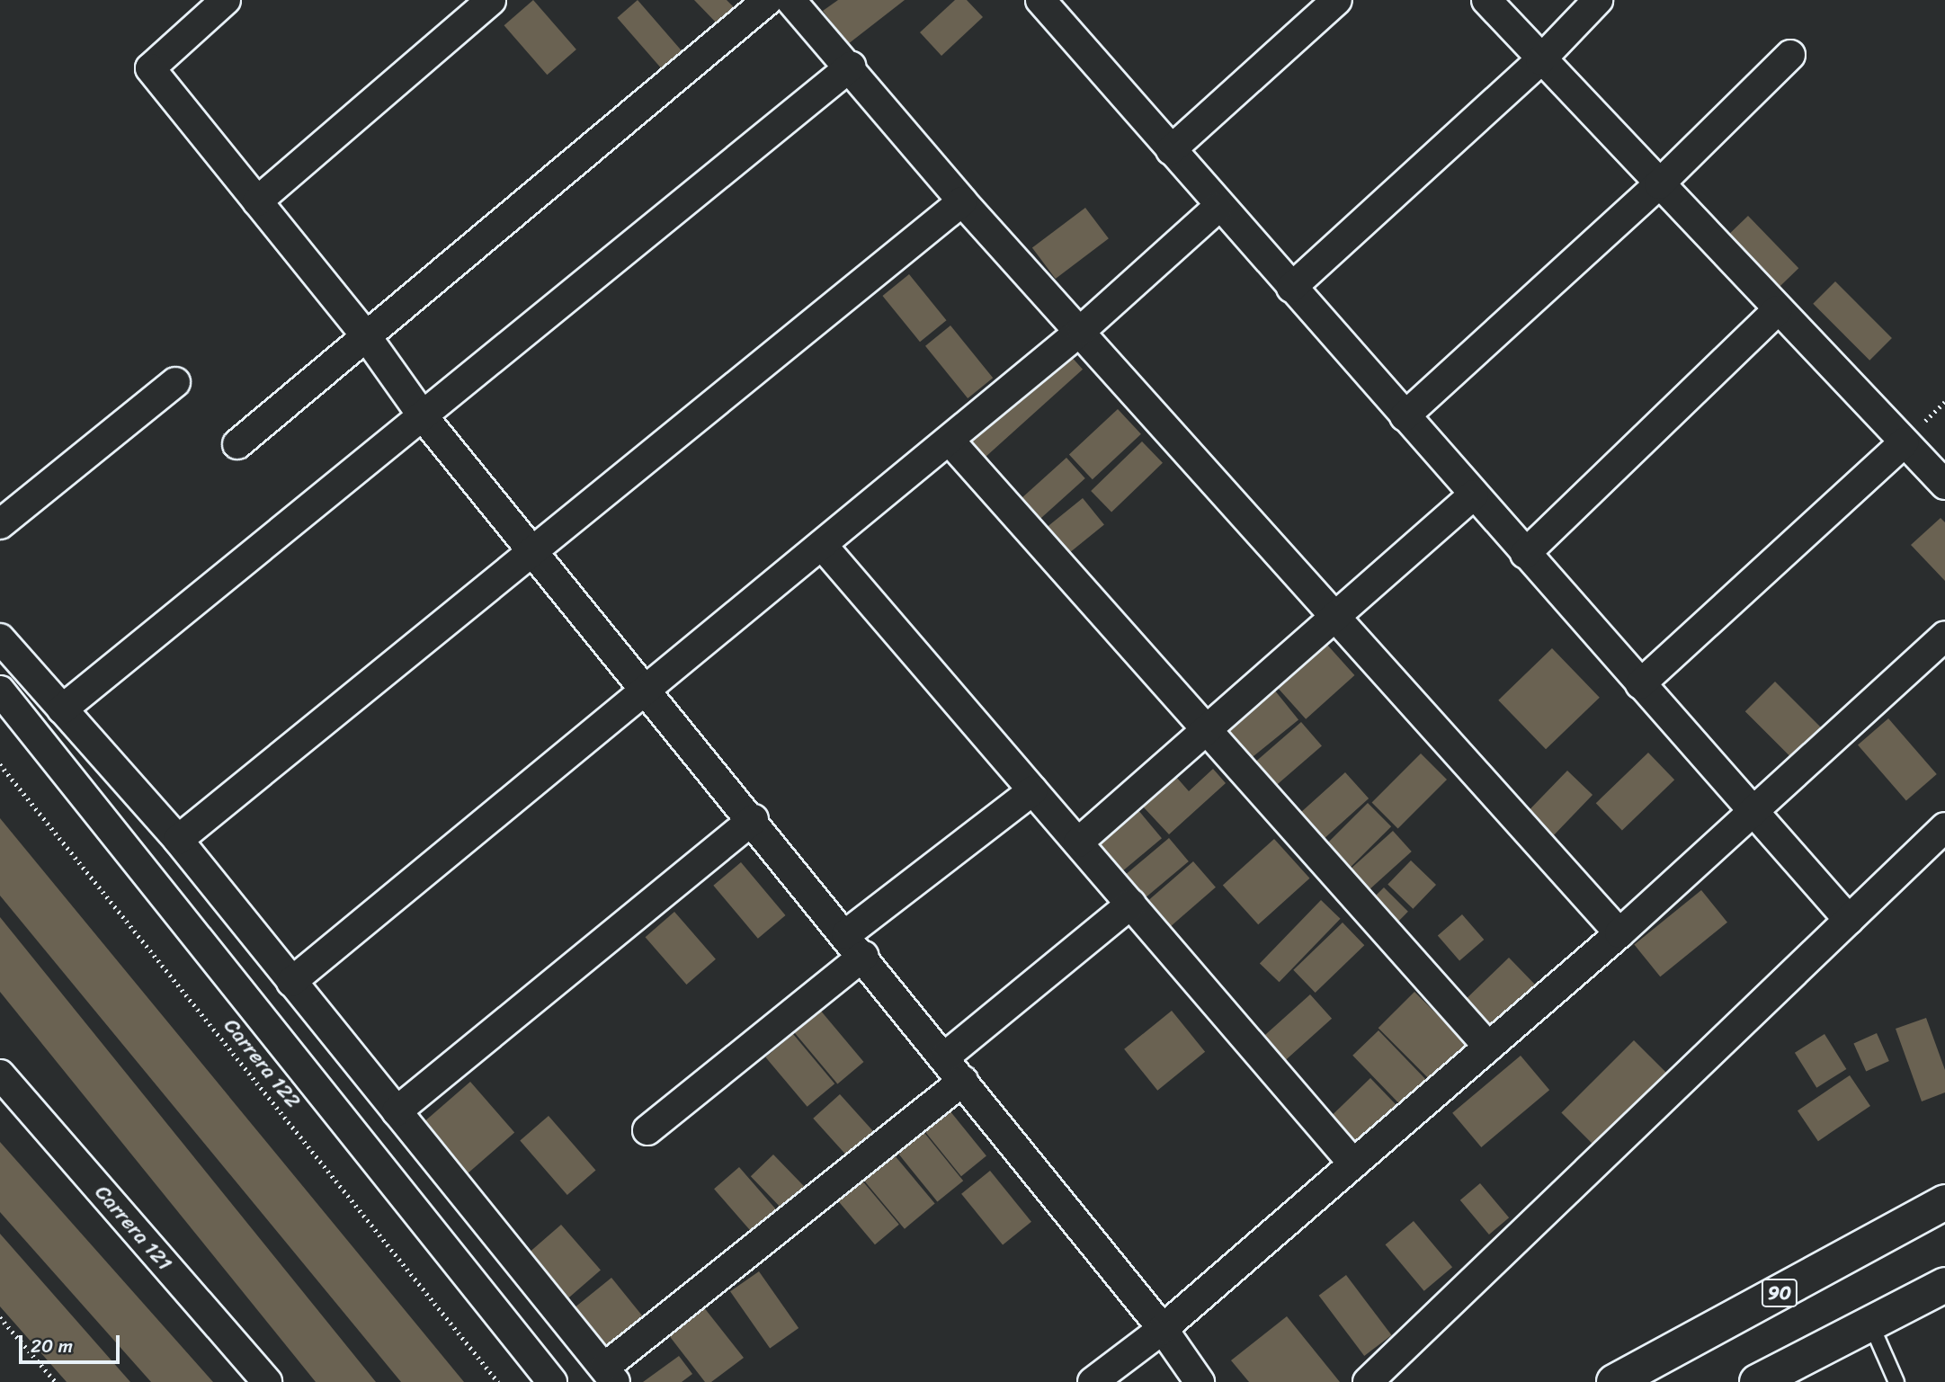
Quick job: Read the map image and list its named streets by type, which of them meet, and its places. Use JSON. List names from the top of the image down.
{
  "streets": {
    "highway": ["90"],
    "street": ["Carrera 121"],
    "path": ["Carrera 122"]
  },
  "scale_bar": "20 m"
}
